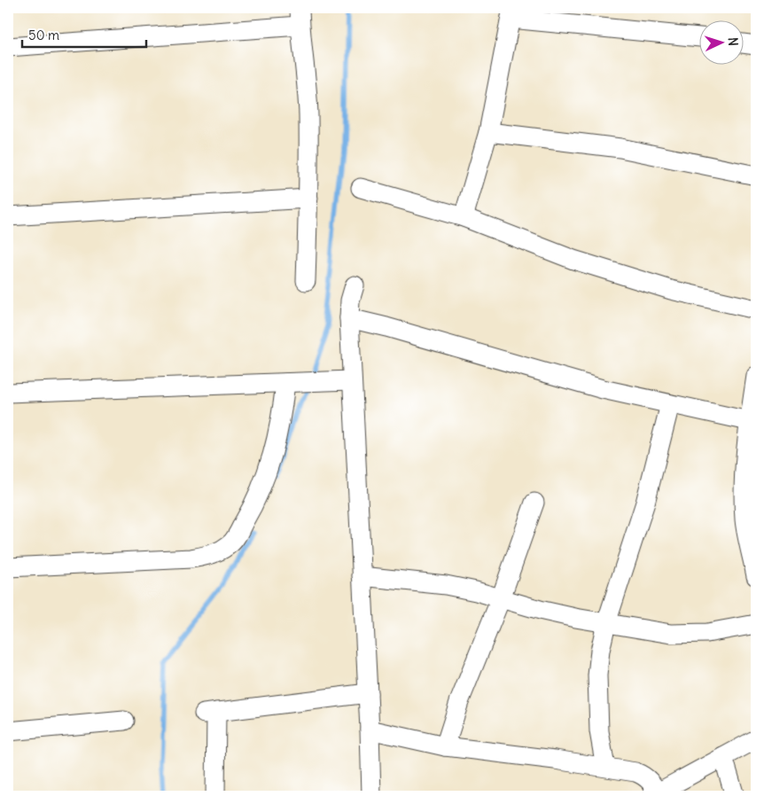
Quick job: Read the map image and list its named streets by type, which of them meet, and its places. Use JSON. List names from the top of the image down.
{
  "scale_bar": "50 m",
  "north": "right"
}
